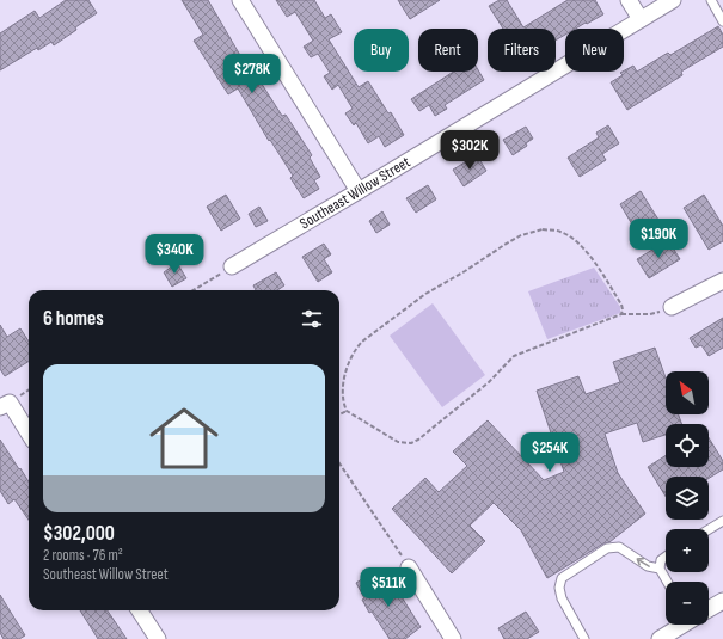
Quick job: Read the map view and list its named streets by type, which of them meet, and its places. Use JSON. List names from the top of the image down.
{
  "streets": {
    "street": ["Southeast Willow Street"]
  },
  "north": "top left",
  "page": {
    "chip": [
      "Buy",
      "Rent",
      "Filters",
      "New"
    ],
    "price": [
      "$278K",
      "$302K",
      "$190K",
      "$340K",
      "$254K",
      "$511K"
    ],
    "heading": "6 homes",
    "list": [
      {
        "name": "$302,000",
        "note": "2 rooms · 76 m² · Southeast Willow Street"
      }
    ],
    "map_buttons": ["+", "−"]
  }
}
